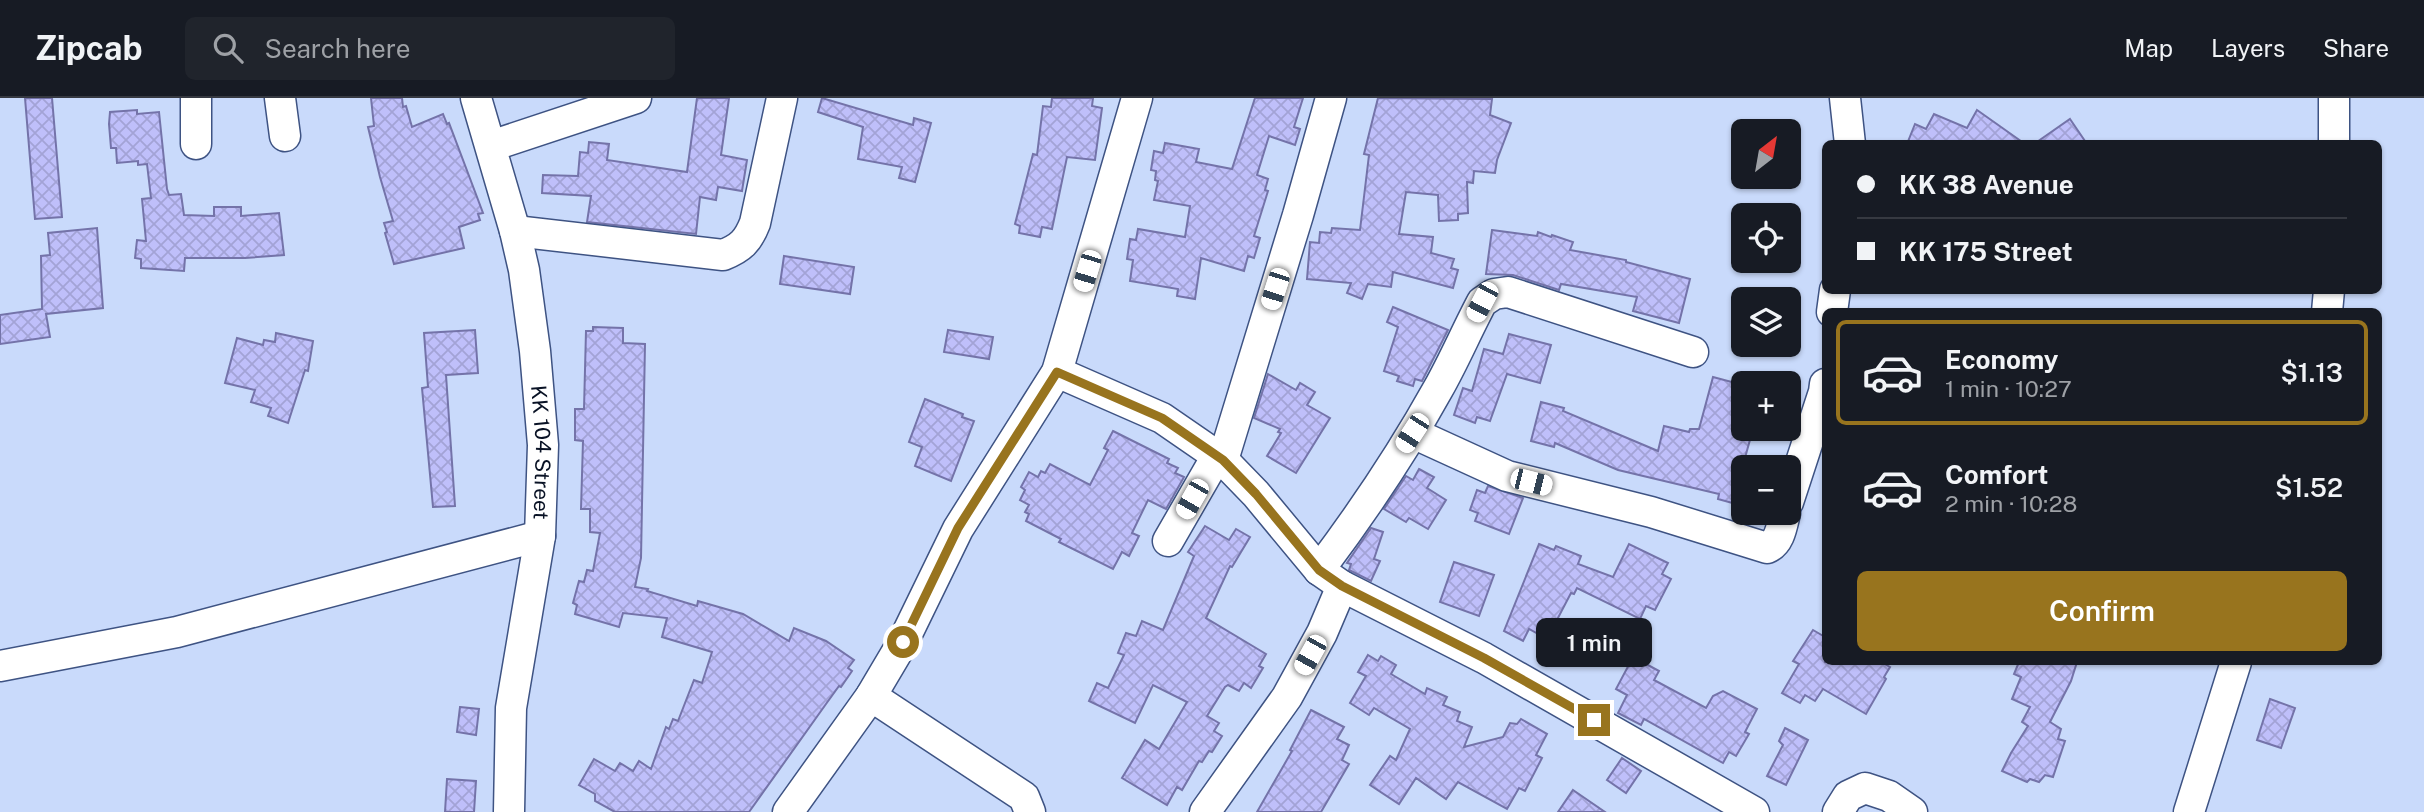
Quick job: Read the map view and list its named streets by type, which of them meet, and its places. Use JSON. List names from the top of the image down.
{
  "streets": {
    "street": ["KK 104 Street"]
  },
  "north": "top right",
  "page": {
    "header": "Zipcab",
    "search": "Search here",
    "nav": ["Map", "Layers", "Share"],
    "map_buttons": ["+", "−"],
    "banner": ["KK 38 Avenue", "KK 175 Street"],
    "list": [
      {
        "name": "Economy",
        "note": "1 min · 10:27",
        "value": "$1.13"
      },
      {
        "name": "Comfort",
        "note": "2 min · 10:28",
        "value": "$1.52"
      }
    ],
    "buttons": "Confirm",
    "bubble": "1 min"
  }
}
